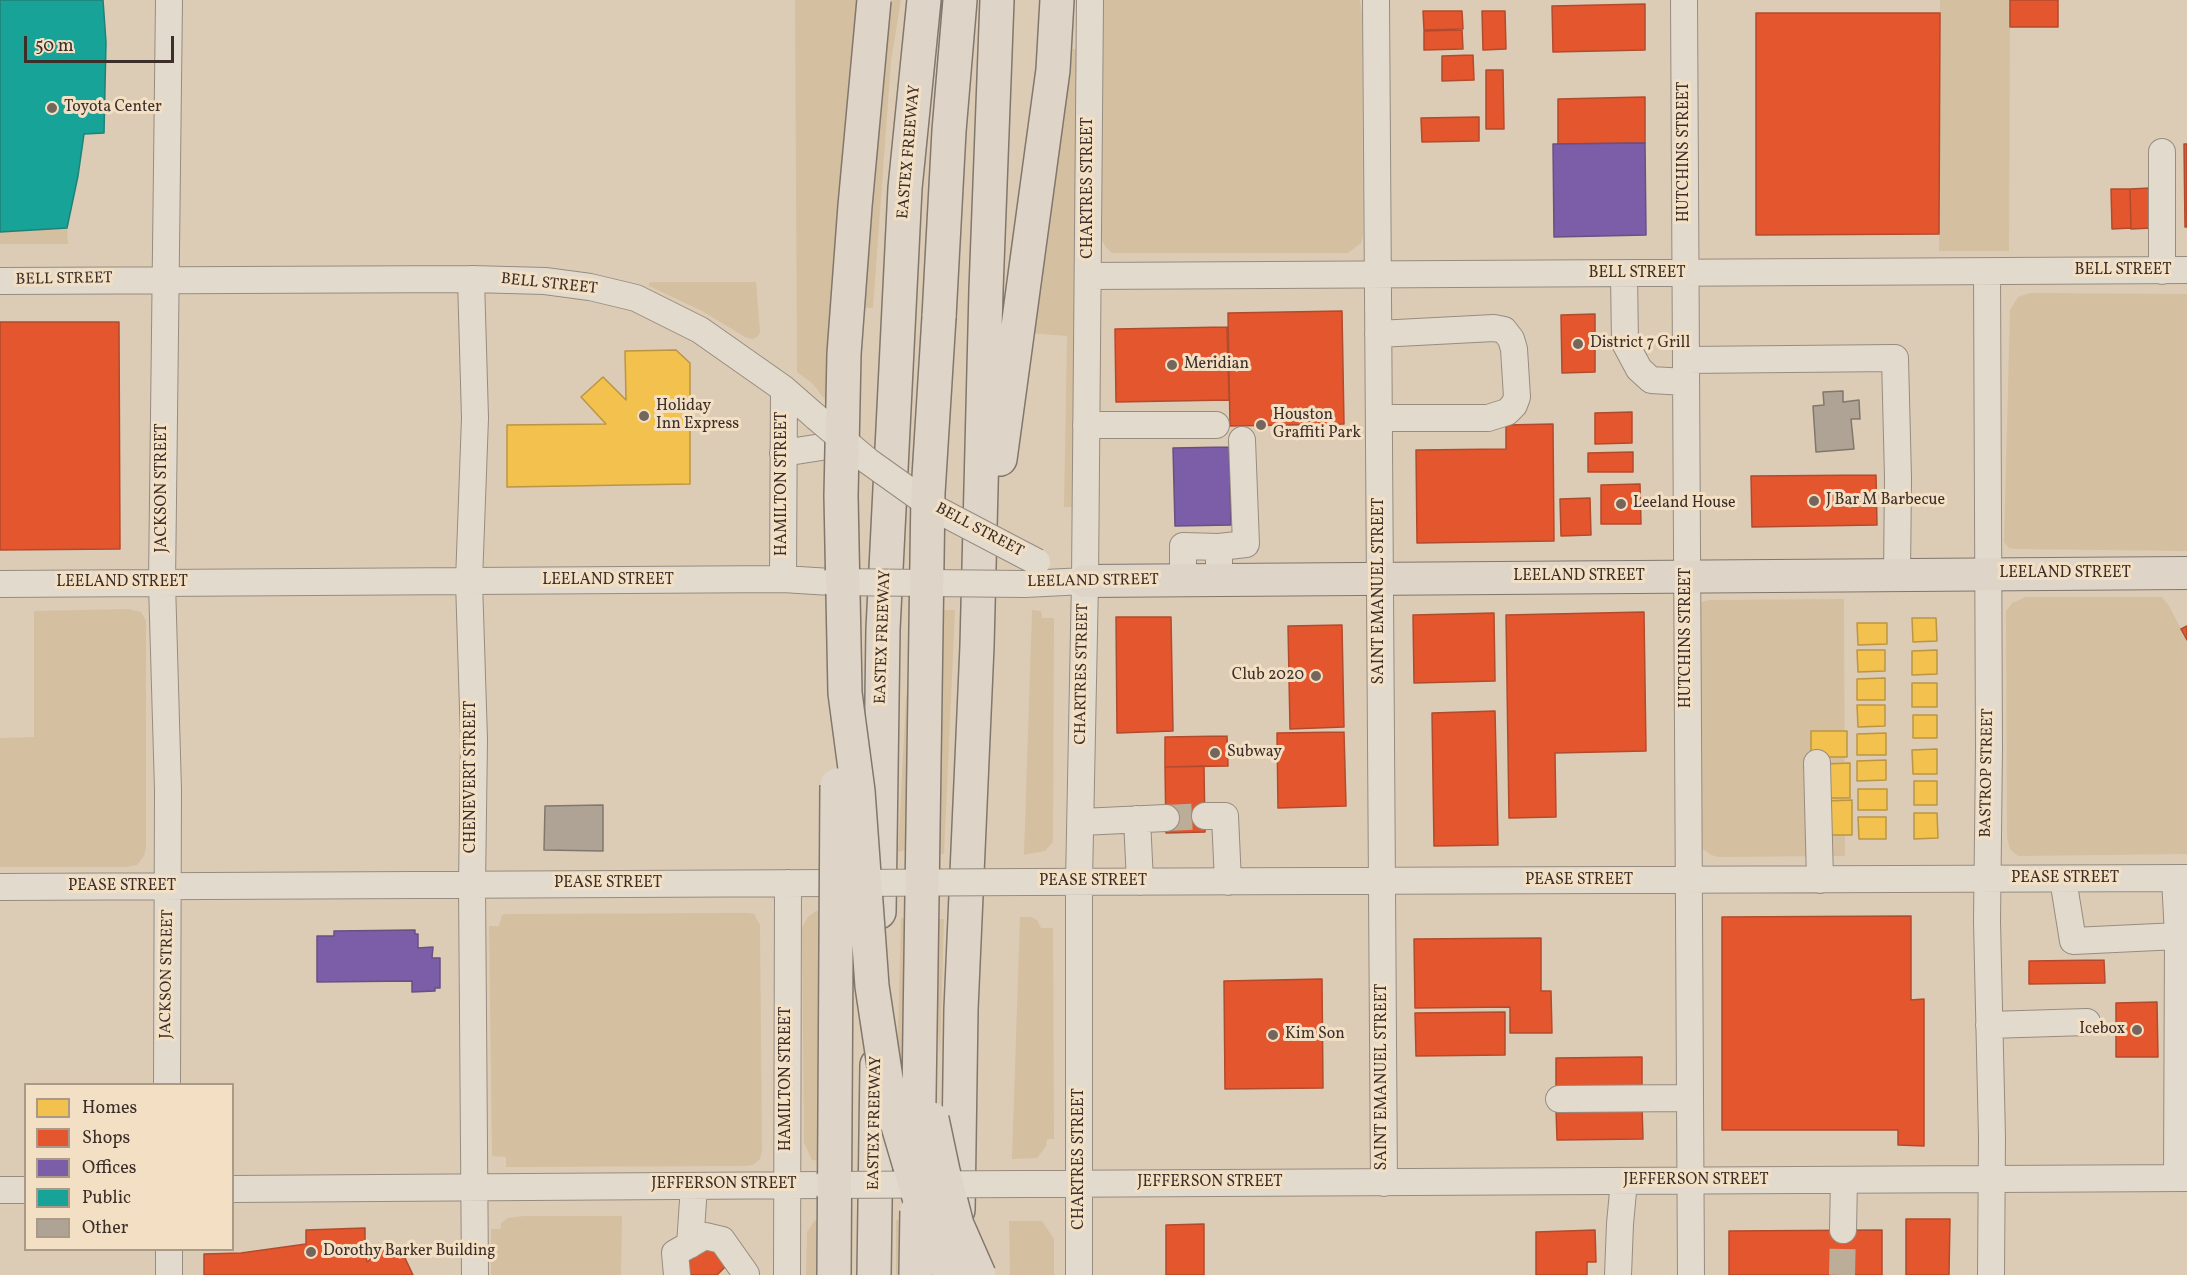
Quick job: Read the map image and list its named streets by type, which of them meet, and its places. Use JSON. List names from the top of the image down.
{
  "streets": {
    "highway": ["EASTEX FREEWAY"],
    "main road": ["LEELAND STREET"],
    "street": [
      "HUTCHINS STREET",
      "CHARTRES STREET",
      "BELL STREET",
      "HAMILTON STREET",
      "JACKSON STREET",
      "SAINT EMANUEL STREET",
      "BASTROP STREET",
      "CHENEVERT STREET",
      "PEASE STREET",
      "JEFFERSON STREET"
    ]
  },
  "crossings": [
    ["HUTCHINS STREET", "BELL STREET"],
    ["HUTCHINS STREET", "LEELAND STREET"],
    ["HUTCHINS STREET", "PEASE STREET"],
    ["HUTCHINS STREET", "JEFFERSON STREET"],
    ["CHARTRES STREET", "BELL STREET"],
    ["CHARTRES STREET", "LEELAND STREET"],
    ["CHARTRES STREET", "PEASE STREET"],
    ["CHARTRES STREET", "JEFFERSON STREET"],
    ["BELL STREET", "HAMILTON STREET"],
    ["BELL STREET", "JACKSON STREET"],
    ["BELL STREET", "LEELAND STREET"],
    ["BELL STREET", "SAINT EMANUEL STREET"],
    ["BELL STREET", "BASTROP STREET"],
    ["BELL STREET", "CHENEVERT STREET"],
    ["HAMILTON STREET", "LEELAND STREET"],
    ["HAMILTON STREET", "PEASE STREET"],
    ["HAMILTON STREET", "JEFFERSON STREET"],
    ["JACKSON STREET", "LEELAND STREET"],
    ["JACKSON STREET", "PEASE STREET"],
    ["LEELAND STREET", "SAINT EMANUEL STREET"],
    ["LEELAND STREET", "BASTROP STREET"],
    ["LEELAND STREET", "CHENEVERT STREET"],
    ["SAINT EMANUEL STREET", "PEASE STREET"],
    ["SAINT EMANUEL STREET", "JEFFERSON STREET"],
    ["BASTROP STREET", "PEASE STREET"],
    ["BASTROP STREET", "JEFFERSON STREET"],
    ["CHENEVERT STREET", "PEASE STREET"],
    ["CHENEVERT STREET", "JEFFERSON STREET"]
  ],
  "places": [
    "Toyota Center",
    "District 7 Grill",
    "Meridian",
    "Holiday Inn Express",
    "Houston Graffiti Park",
    "J Bar M Barbecue",
    "Leeland House",
    "Club 2020",
    "Subway",
    "Icebox",
    "Kim Son",
    "Dorothy Barker Building"
  ],
  "legend": [
    "Homes",
    "Shops",
    "Offices",
    "Public",
    "Other"
  ],
  "scale_bar": "50 m"
}
